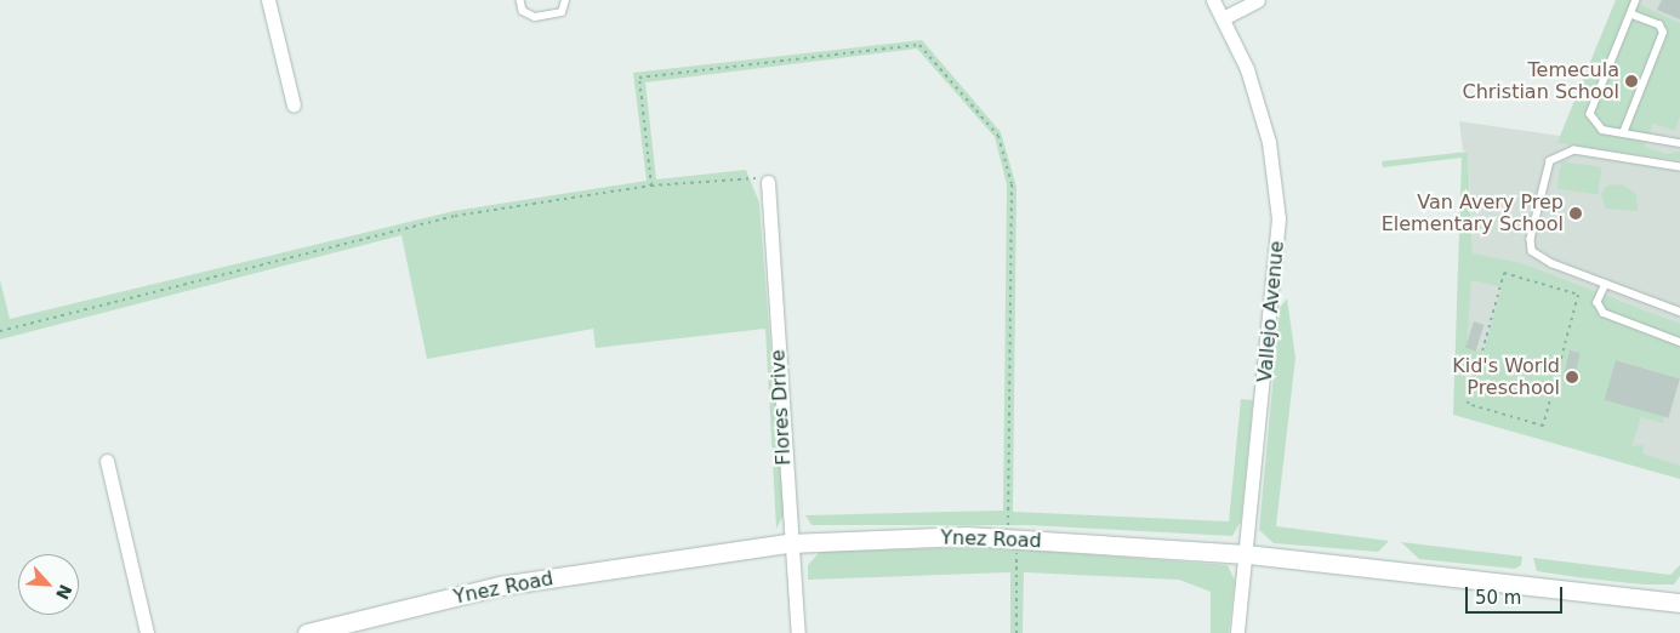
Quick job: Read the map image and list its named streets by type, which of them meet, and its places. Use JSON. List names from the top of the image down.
{
  "streets": {
    "main road": ["Ynez Road"],
    "street": ["Vallejo Avenue", "Flores Drive"]
  },
  "crossings": [
    ["Vallejo Avenue", "Ynez Road"],
    ["Flores Drive", "Ynez Road"]
  ],
  "places": ["Temecula Christian School", "Van Avery Prep Elementary School", "Kid's World Preschool"],
  "scale_bar": "50 m",
  "north": "bottom right"
}
